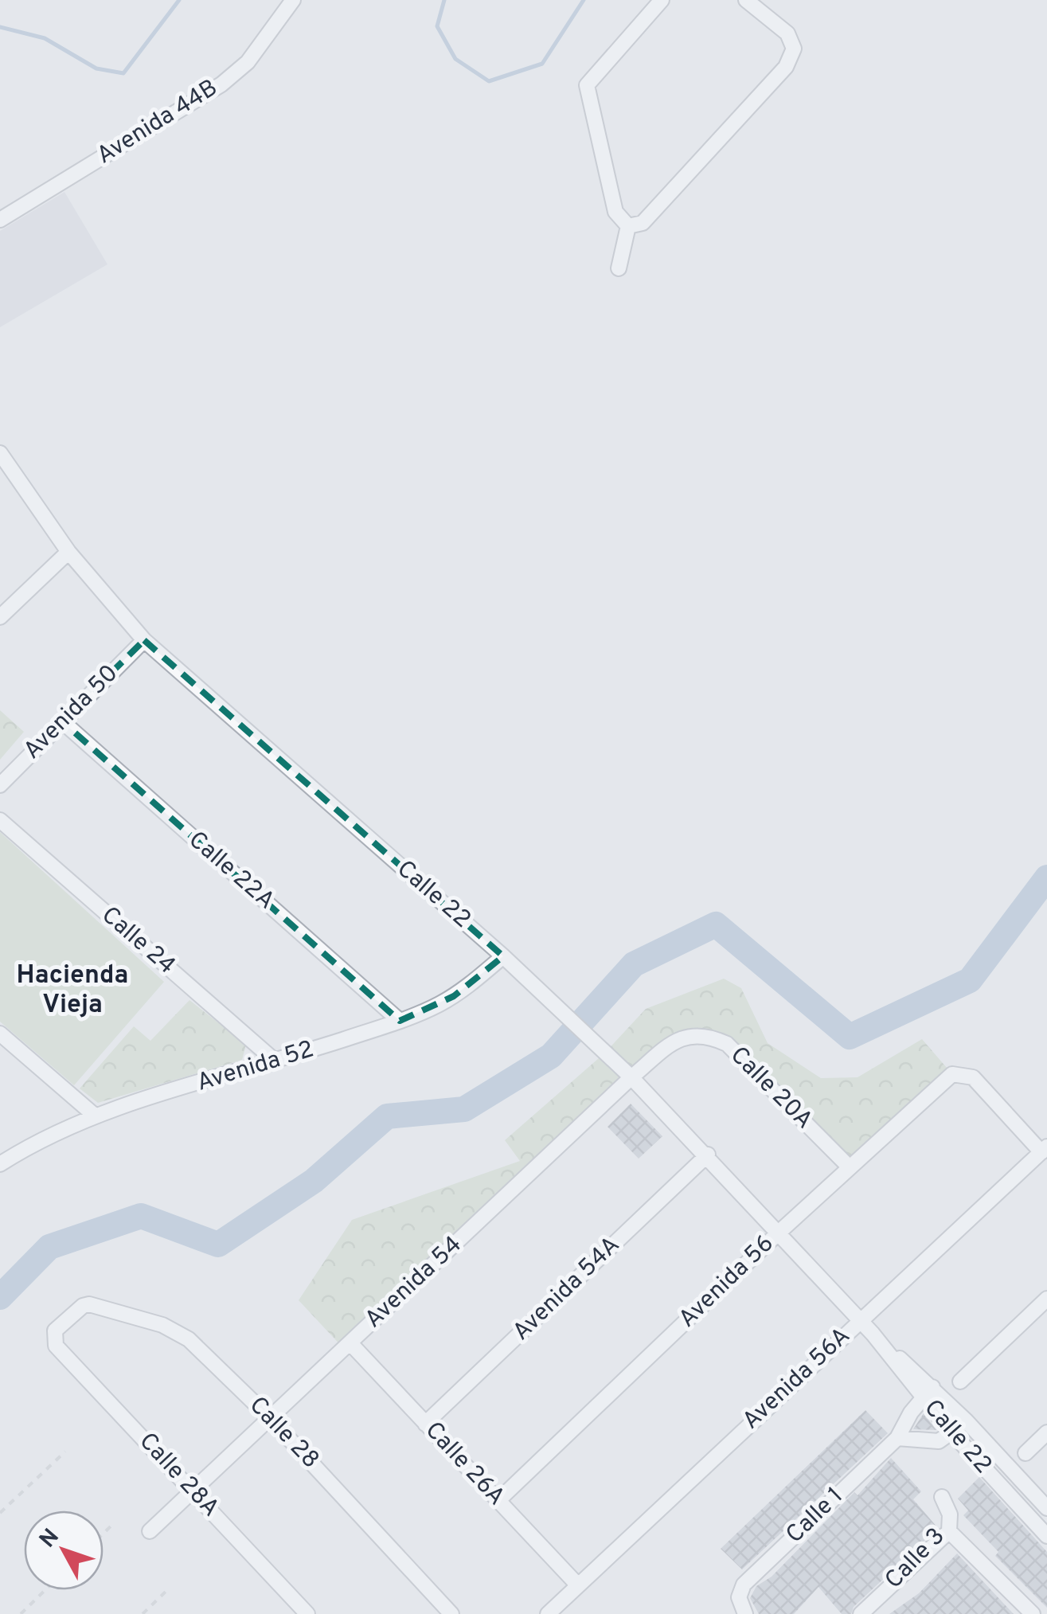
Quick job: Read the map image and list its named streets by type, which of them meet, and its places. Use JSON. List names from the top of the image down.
{
  "streets": {
    "street": [
      "Avenida 44B",
      "Avenida 50",
      "Calle 22A",
      "Calle 22",
      "Calle 24",
      "Avenida 52",
      "Calle 20A",
      "Avenida 56",
      "Avenida 54",
      "Avenida 54A",
      "Avenida 56A",
      "Calle 28",
      "Calle 26A",
      "Calle 28A",
      "Calle 1",
      "Calle 3"
    ]
  },
  "crossings": [
    ["Avenida 50", "Calle 22A"],
    ["Avenida 50", "Calle 22"],
    ["Calle 22A", "Avenida 52"],
    ["Calle 22", "Avenida 52"],
    ["Calle 22", "Avenida 56"],
    ["Calle 22", "Avenida 54"],
    ["Calle 22", "Avenida 54A"],
    ["Calle 22", "Avenida 56A"],
    ["Calle 22", "Calle 1"],
    ["Calle 24", "Avenida 52"],
    ["Calle 20A", "Avenida 56"],
    ["Calle 20A", "Avenida 54"],
    ["Avenida 56", "Avenida 56A"],
    ["Avenida 56", "Calle 26A"],
    ["Avenida 54", "Calle 28"],
    ["Avenida 54", "Calle 26A"],
    ["Avenida 54", "Calle 28A"],
    ["Avenida 54A", "Calle 26A"],
    ["Avenida 56A", "Calle 26A"],
    ["Calle 28", "Calle 28A"]
  ],
  "districts": ["Hacienda Vieja"],
  "north": "top left"
}
